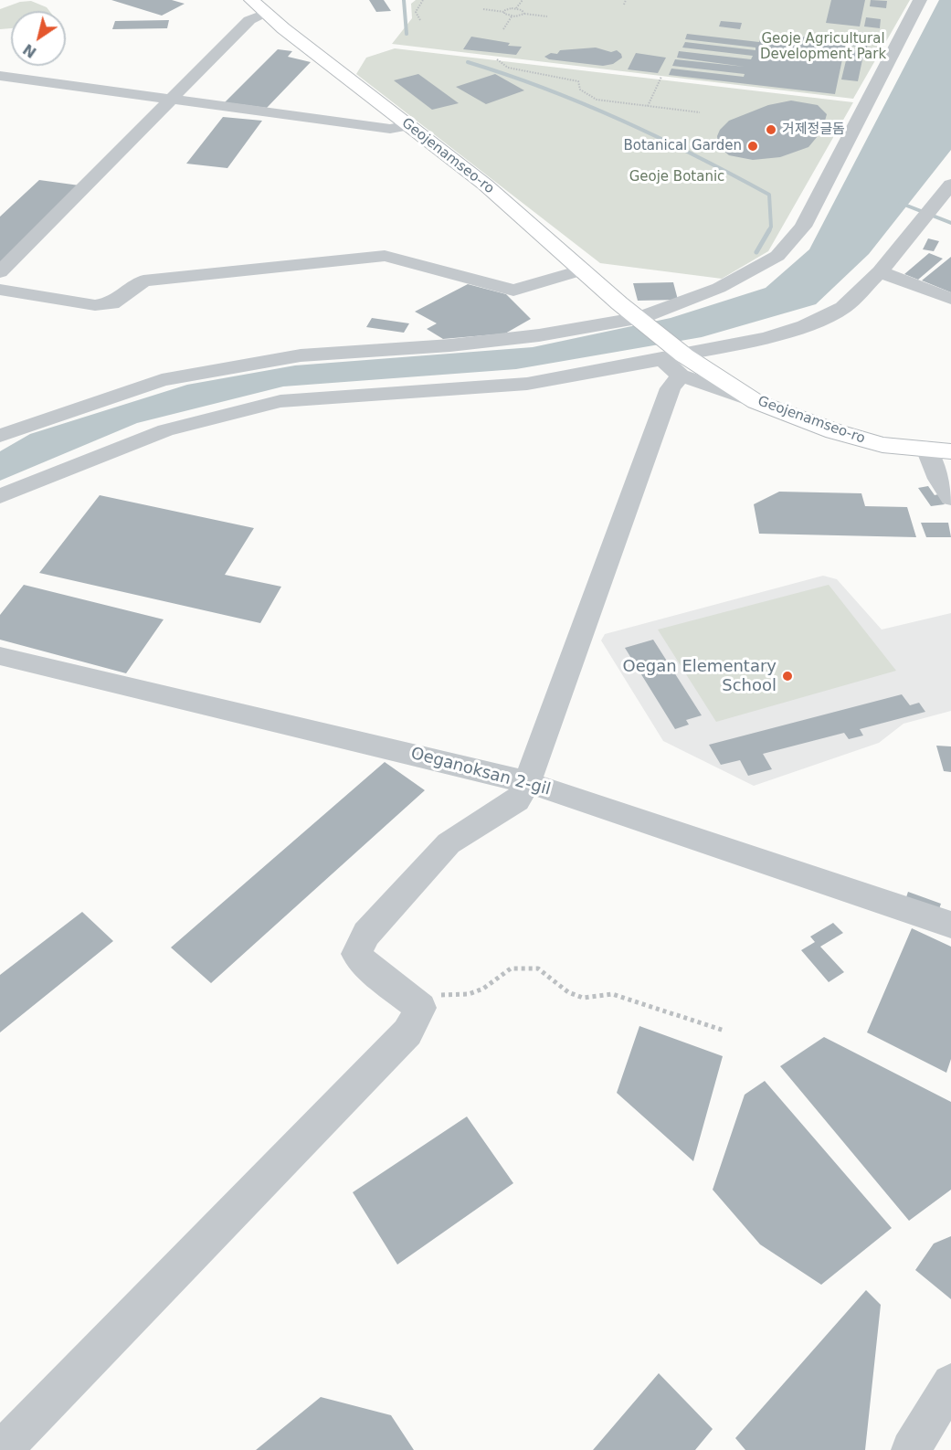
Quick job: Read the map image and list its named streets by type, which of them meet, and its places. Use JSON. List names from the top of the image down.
{
  "streets": {
    "main road": ["Geojenamseo-ro"],
    "street": ["Oeganoksan 2-gil"]
  },
  "parks": ["Geoje Agricultural Development Park", "Geoje Botanic"],
  "places": ["거제정글돔", "Botanical Garden", "Oegan Elementary School"],
  "north": "bottom left"
}
